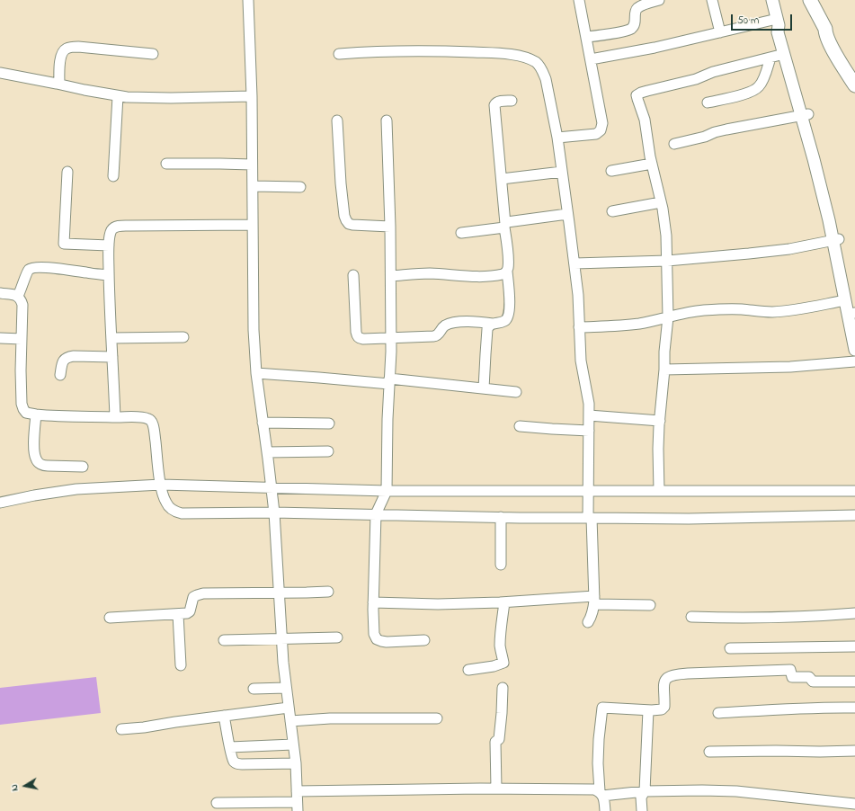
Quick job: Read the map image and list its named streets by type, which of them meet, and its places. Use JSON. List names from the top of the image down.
{
  "scale_bar": "50 m",
  "north": "left"
}
